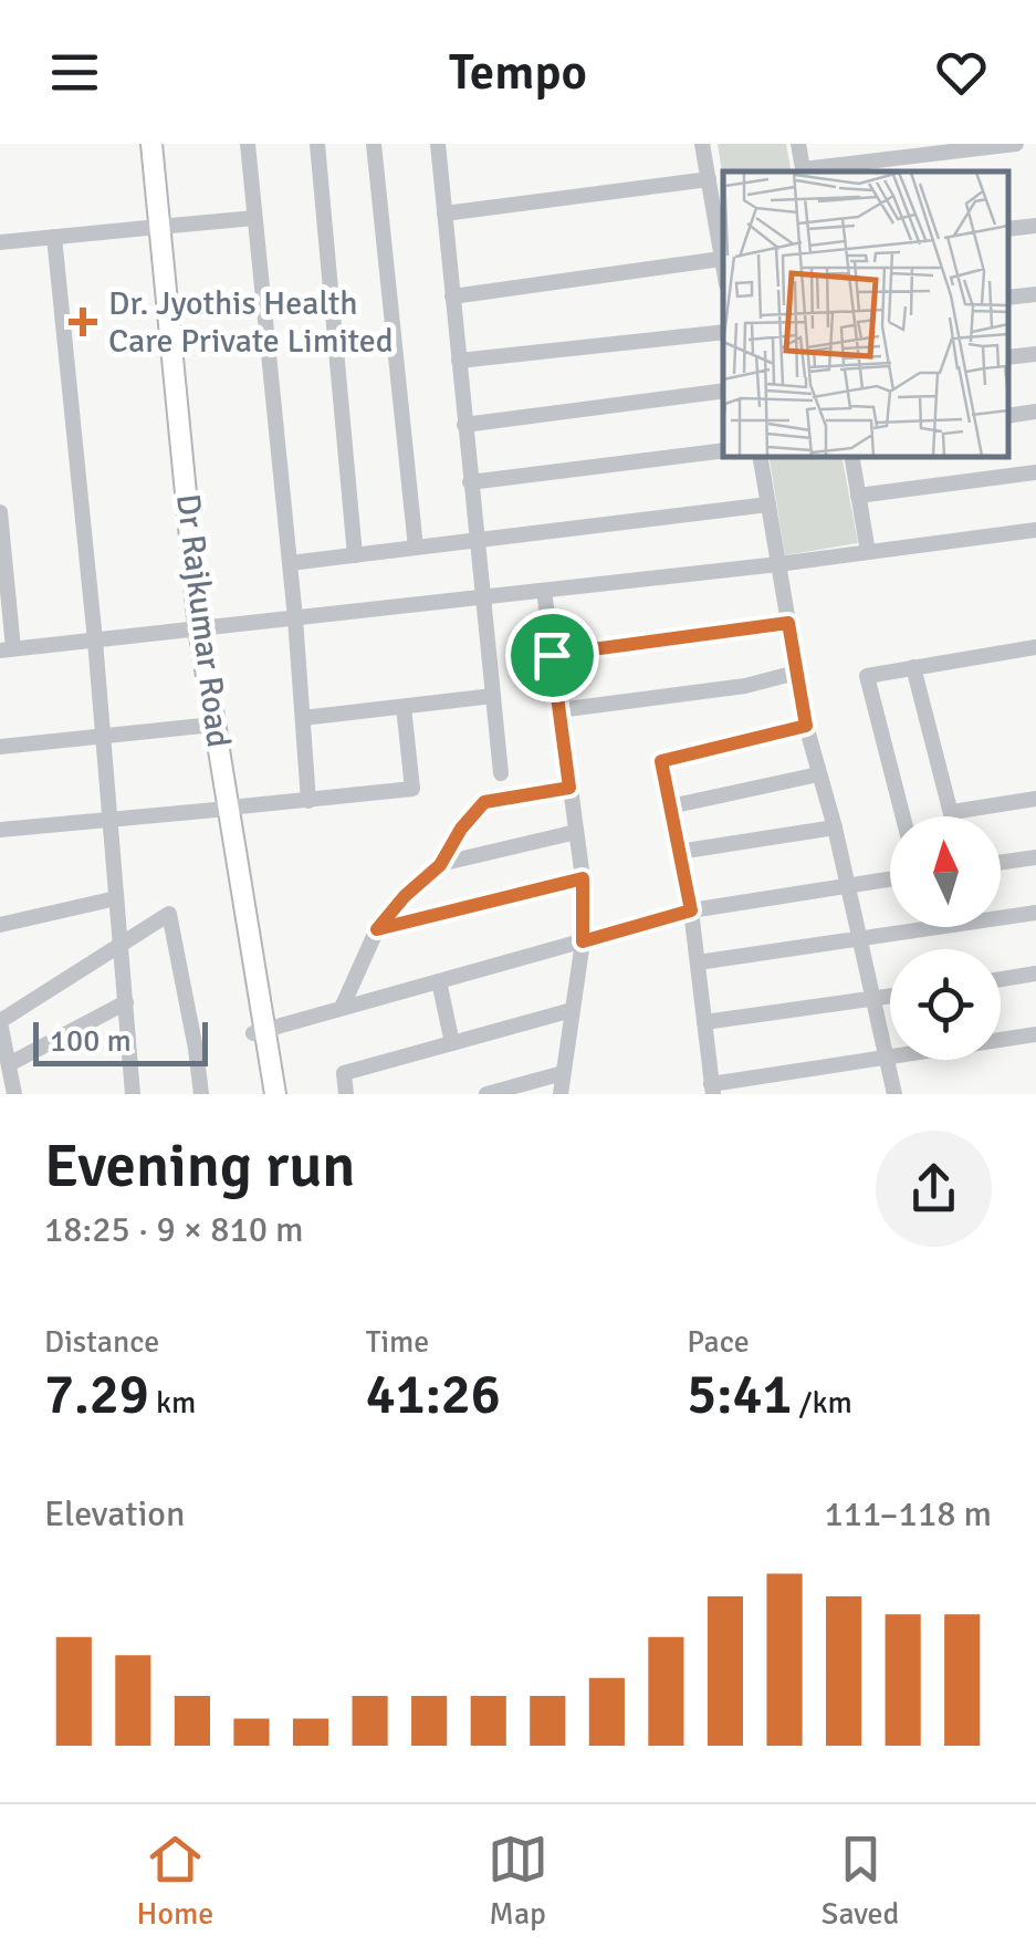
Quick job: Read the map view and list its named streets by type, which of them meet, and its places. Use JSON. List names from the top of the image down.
{
  "streets": {
    "main road": ["Dr Rajkumar Road"]
  },
  "places": {
    "health": ["Dr. Jyothis Health Care Private Limited"]
  },
  "scale_bar": "100 m",
  "north": "top",
  "page": {
    "header": "Tempo",
    "scale": "100 m",
    "heading": ["Evening run", "18:25 · 9 × 810 m"],
    "stats": [
      ["Distance", "7.29 km"],
      ["Time", "41:26"],
      ["Pace", "5:41 /km"]
    ],
    "chart": ["Elevation", "111–118 m"],
    "tabs": ["Home", "Map", "Saved"]
  }
}
